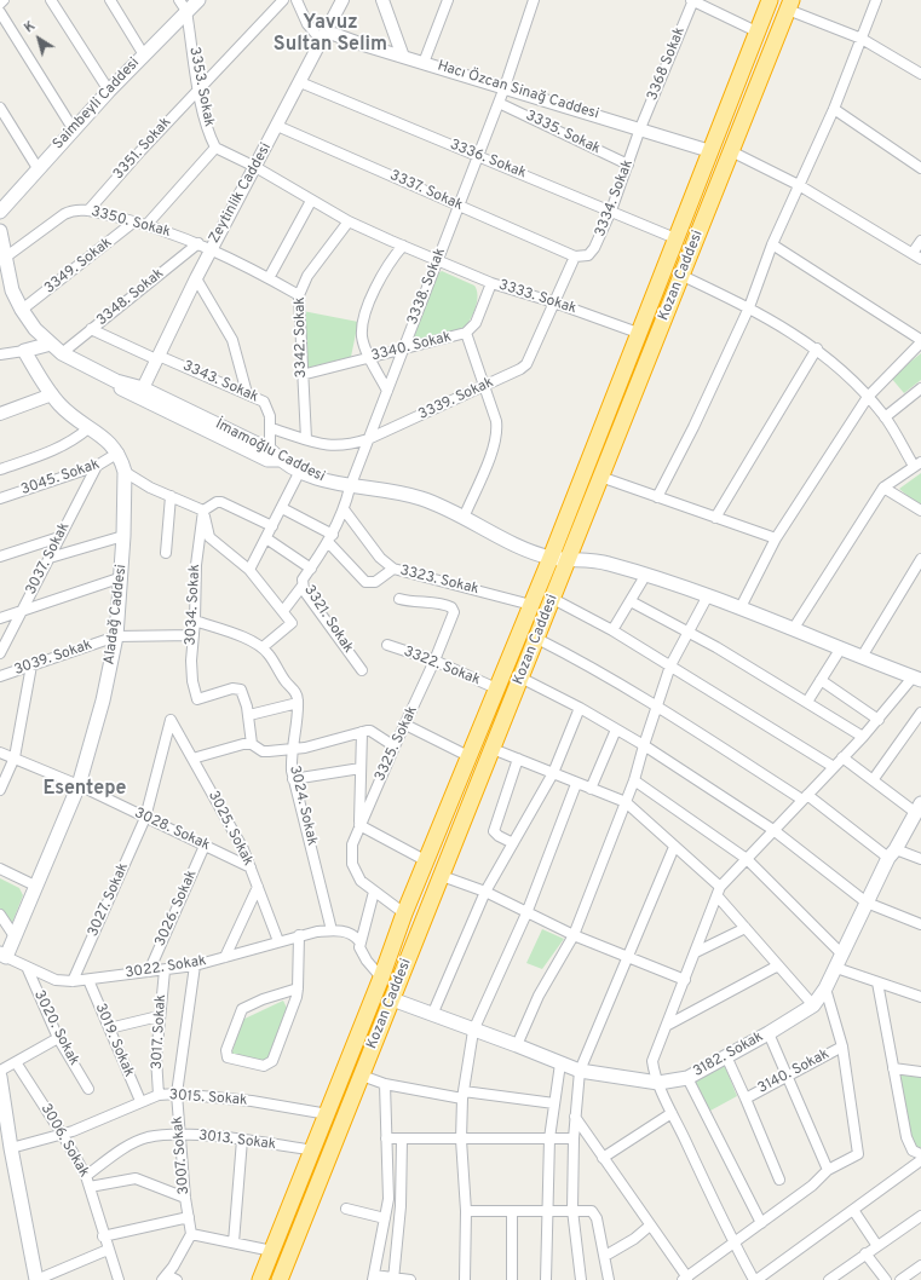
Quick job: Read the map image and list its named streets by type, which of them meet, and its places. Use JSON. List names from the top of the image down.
{
  "streets": {
    "highway": ["Kozan Caddesi"],
    "main road": [
      "Saimbeyli Caddesi",
      "İmamoğlu Caddesi",
      "Aladağ Caddesi",
      "3182. Sokak"
    ],
    "street": [
      "3368 Sokak",
      "3353. Sokak",
      "Hacı Özcan Sinağ Caddesi",
      "3335. Sokak",
      "3351. Sokak",
      "3336. Sokak",
      "3337. Sokak",
      "Zeytinlik Caddesi",
      "3334. Sokak",
      "3350. Sokak",
      "3349. Sokak",
      "3338. Sokak",
      "3348. Sokak",
      "3333. Sokak",
      "3342. Sokak",
      "3340. Sokak",
      "3343. Sokak",
      "3339. Sokak",
      "3045. Sokak",
      "3037. Sokak",
      "3323. Sokak",
      "3034. Sokak",
      "3321. Sokak",
      "3039. Sokak",
      "3322. Sokak",
      "3325. Sokak",
      "3024. Sokak",
      "3025. Sokak",
      "3028. Sokak",
      "3027. Sokak",
      "3026. Sokak",
      "3022. Sokak",
      "3020. Sokak",
      "3017. Sokak",
      "3019. Sokak",
      "3140. Sokak",
      "3015. Sokak",
      "3006. Sokak",
      "3013. Sokak",
      "3007. Sokak"
    ]
  },
  "crossings": [
    ["3368 Sokak", "Hacı Özcan Sinağ Caddesi"],
    ["3368 Sokak", "3334. Sokak"],
    ["3353. Sokak", "Saimbeyli Caddesi"],
    ["3353. Sokak", "3351. Sokak"],
    ["3353. Sokak", "Zeytinlik Caddesi"],
    ["3353. Sokak", "3333. Sokak"],
    ["3353. Sokak", "3342. Sokak"],
    ["Hacı Özcan Sinağ Caddesi", "Zeytinlik Caddesi"],
    ["Hacı Özcan Sinağ Caddesi", "3334. Sokak"],
    ["Hacı Özcan Sinağ Caddesi", "Kozan Caddesi"],
    ["Hacı Özcan Sinağ Caddesi", "3338. Sokak"],
    ["3335. Sokak", "3334. Sokak"],
    ["3335. Sokak", "3338. Sokak"],
    ["3351. Sokak", "3350. Sokak"],
    ["3336. Sokak", "Zeytinlik Caddesi"],
    ["3336. Sokak", "3334. Sokak"],
    ["3336. Sokak", "Kozan Caddesi"],
    ["3336. Sokak", "3338. Sokak"],
    ["3337. Sokak", "Zeytinlik Caddesi"],
    ["3337. Sokak", "3334. Sokak"],
    ["3337. Sokak", "3338. Sokak"],
    ["3337. Sokak", "3339. Sokak"],
    ["Zeytinlik Caddesi", "3350. Sokak"],
    ["Zeytinlik Caddesi", "3343. Sokak"],
    ["Zeytinlik Caddesi", "İmamoğlu Caddesi"],
    ["3334. Sokak", "3339. Sokak"],
    ["3350. Sokak", "3349. Sokak"],
    ["3350. Sokak", "3348. Sokak"],
    ["3350. Sokak", "3342. Sokak"],
    ["3350. Sokak", "İmamoğlu Caddesi"],
    ["3349. Sokak", "İmamoğlu Caddesi"],
    ["Kozan Caddesi", "3333. Sokak"],
    ["Kozan Caddesi", "İmamoğlu Caddesi"],
    ["Kozan Caddesi", "3323. Sokak"],
    ["Kozan Caddesi", "3322. Sokak"],
    ["Kozan Caddesi", "3325. Sokak"],
    ["Kozan Caddesi", "3182. Sokak"],
    ["Kozan Caddesi", "3015. Sokak"],
    ["Kozan Caddesi", "3013. Sokak"],
    ["3338. Sokak", "3333. Sokak"],
    ["3338. Sokak", "3342. Sokak"],
    ["3338. Sokak", "3340. Sokak"],
    ["3338. Sokak", "3339. Sokak"],
    ["3338. Sokak", "İmamoğlu Caddesi"],
    ["3338. Sokak", "3323. Sokak"],
    ["3338. Sokak", "3321. Sokak"],
    ["3348. Sokak", "3343. Sokak"],
    ["3348. Sokak", "İmamoğlu Caddesi"],
    ["3333. Sokak", "3342. Sokak"],
    ["3333. Sokak", "3340. Sokak"],
    ["3333. Sokak", "3339. Sokak"],
    ["3342. Sokak", "3340. Sokak"],
    ["3342. Sokak", "3339. Sokak"],
    ["3340. Sokak", "3339. Sokak"],
    ["3343. Sokak", "3339. Sokak"],
    ["3343. Sokak", "İmamoğlu Caddesi"],
    ["3045. Sokak", "3037. Sokak"],
    ["3045. Sokak", "Aladağ Caddesi"],
    ["3034. Sokak", "3039. Sokak"],
    ["Aladağ Caddesi", "3039. Sokak"],
    ["Aladağ Caddesi", "3028. Sokak"],
    ["Aladağ Caddesi", "3022. Sokak"],
    ["3322. Sokak", "3325. Sokak"],
    ["3024. Sokak", "3022. Sokak"],
    ["3025. Sokak", "3028. Sokak"],
    ["3025. Sokak", "3027. Sokak"],
    ["3025. Sokak", "3022. Sokak"],
    ["3028. Sokak", "3027. Sokak"],
    ["3028. Sokak", "3026. Sokak"],
    ["3027. Sokak", "3022. Sokak"],
    ["3026. Sokak", "3022. Sokak"],
    ["3022. Sokak", "3020. Sokak"],
    ["3022. Sokak", "3017. Sokak"],
    ["3022. Sokak", "3019. Sokak"],
    ["3022. Sokak", "3007. Sokak"],
    ["3017. Sokak", "3015. Sokak"],
    ["3019. Sokak", "3015. Sokak"],
    ["3015. Sokak", "3006. Sokak"],
    ["3015. Sokak", "3007. Sokak"],
    ["3006. Sokak", "3013. Sokak"],
    ["3013. Sokak", "3007. Sokak"]
  ],
  "districts": ["Yavuz Sultan Selim", "Esentepe"],
  "north": "top left"
}
